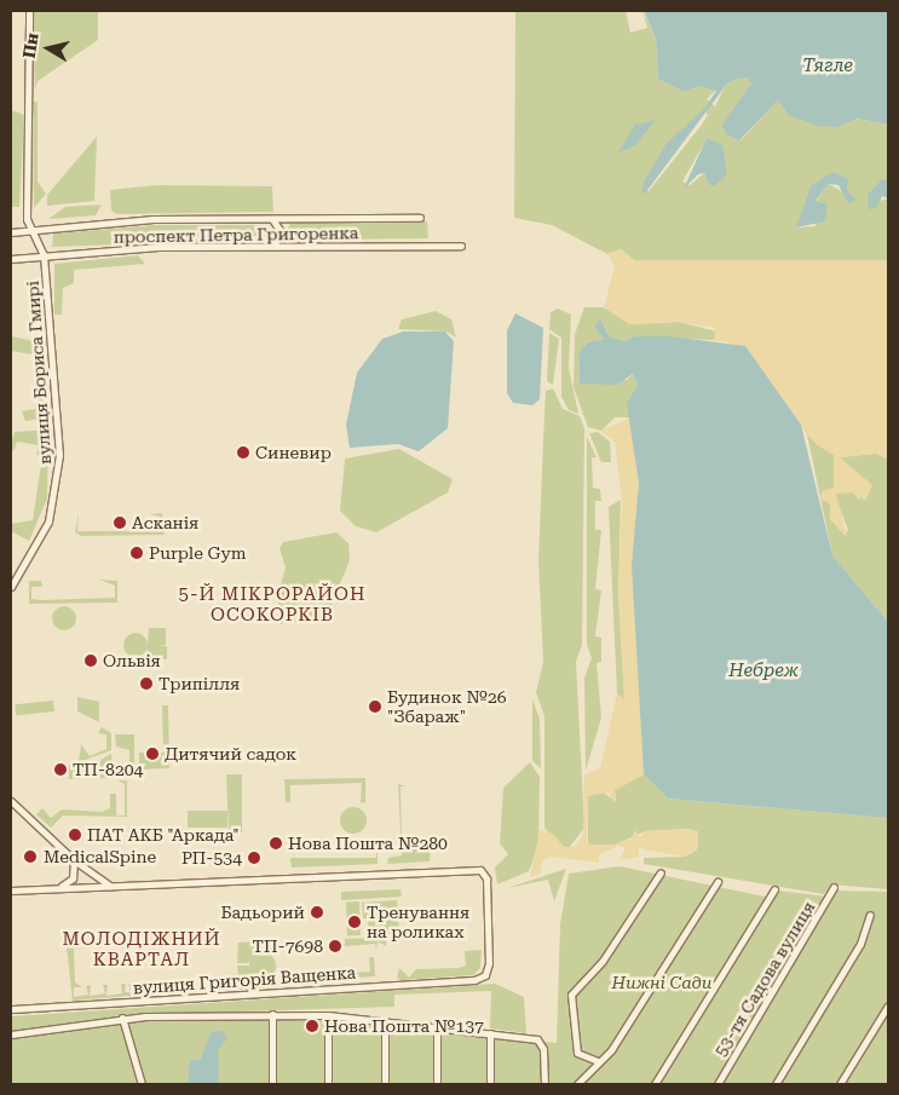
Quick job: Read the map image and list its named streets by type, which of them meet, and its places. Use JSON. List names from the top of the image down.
{
  "streets": {
    "street": [
      "проспект Петра Григоренка",
      "вулиця Бориса Гмирі",
      "53-тя Садова вулиця",
      "вулиця Григорія Ващенка"
    ]
  },
  "crossings": [
    ["проспект Петра Григоренка", "вулиця Бориса Гмирі"]
  ],
  "districts": ["5-Й МІКРОРАЙОН ОСОКОРКІВ", "МОЛОДІЖНИЙ КВАРТАЛ"],
  "water": ["Тягле", "Небреж"],
  "parks": ["Нижні Сади"],
  "places": [
    "Синевир",
    "Асканія",
    "Purple Gym",
    "Ольвія",
    "Трипілля",
    "Будинок №26 \"Збараж\"",
    "Дитячий садок",
    "ТП-8204",
    "ПАТ АКБ \"Аркада\"",
    "Нова Пошта №280",
    "MedicalSpine",
    "РП-534",
    "Бадьорий",
    "Тренування на роликах",
    "ТП-7698",
    "Нова Пошта №137"
  ],
  "north": "left"
}
